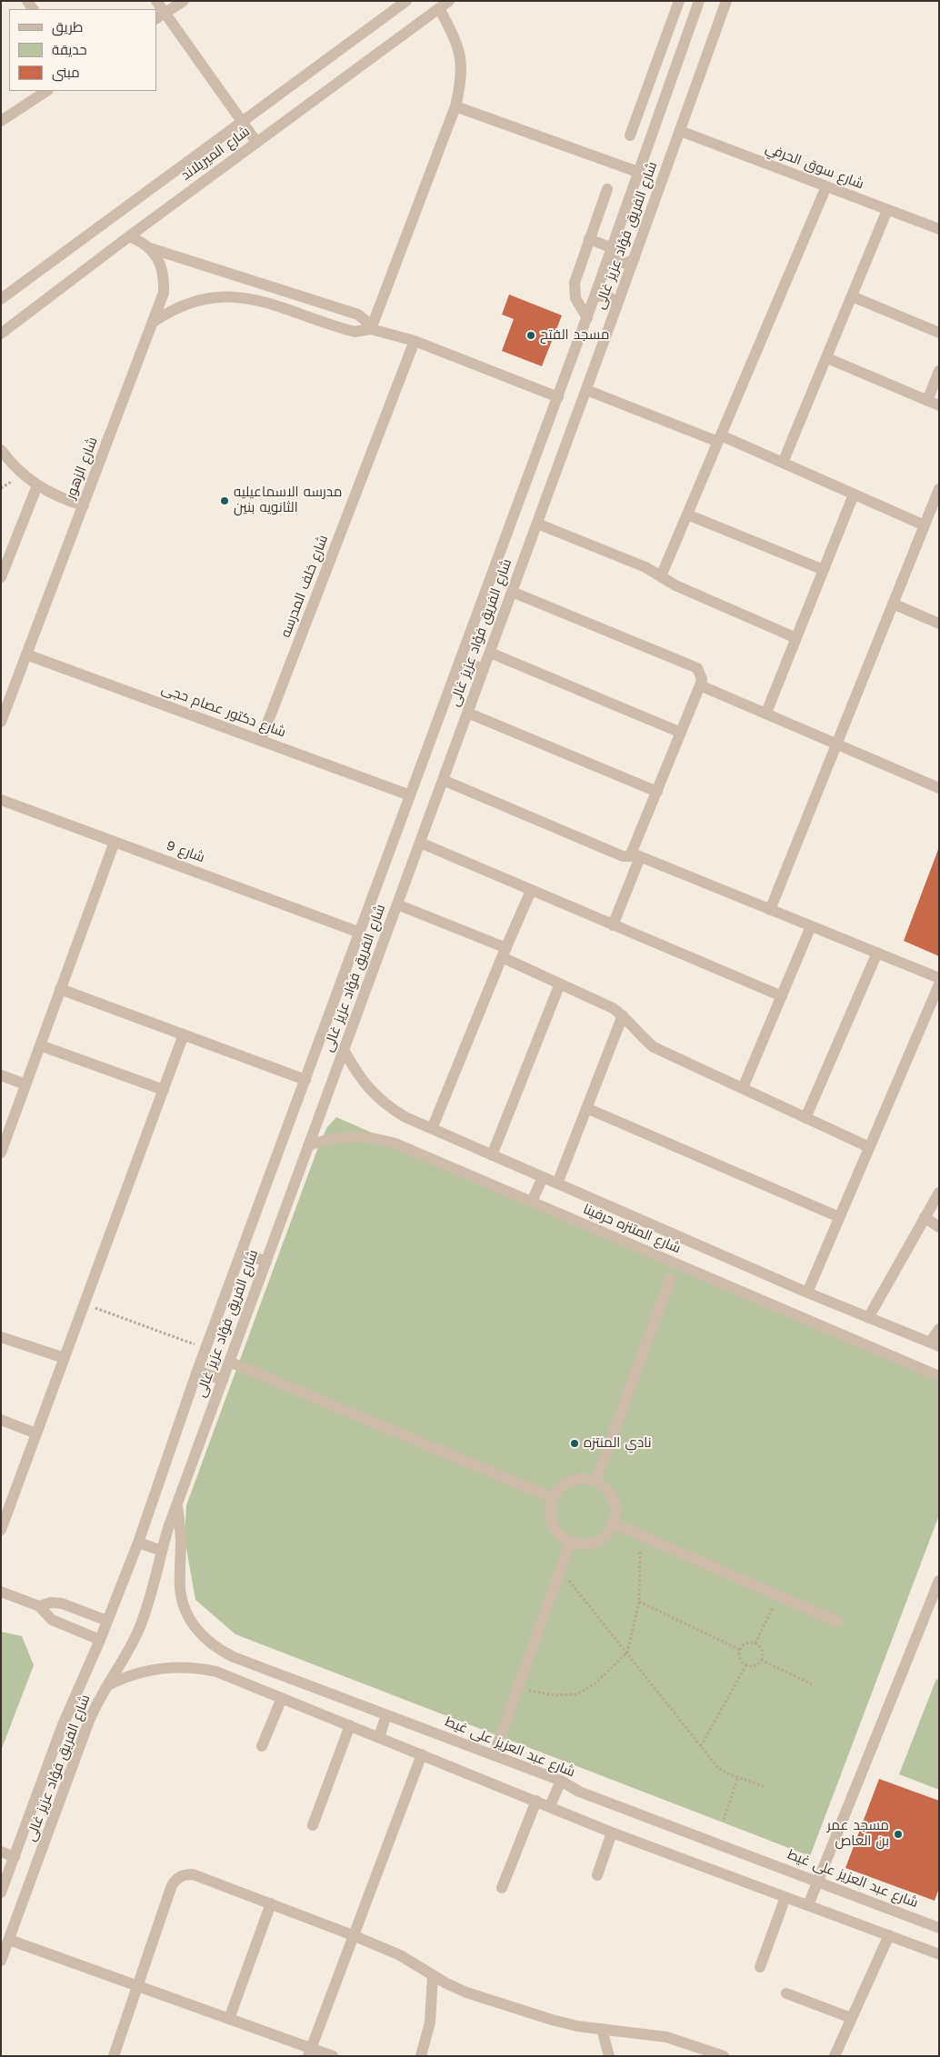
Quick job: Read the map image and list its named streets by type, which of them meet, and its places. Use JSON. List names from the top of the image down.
{
  "streets": {
    "street": [
      "شارع الميريلاند",
      "شارع سوق الحرفي",
      "شارع الفريق فؤاد عزيز غالى",
      "شارع الزهور",
      "شارع خلف المدرسه",
      "شارع دكتور عصام حجى",
      "شارع 9",
      "شارع المتنزه حرفينا",
      "شارع عبد العزيز على غيط"
    ]
  },
  "crossings": [
    ["شارع الميريلاند", "شارع الزهور"],
    ["شارع سوق الحرفي", "شارع الفريق فؤاد عزيز غالى"],
    ["شارع الفريق فؤاد عزيز غالى", "شارع دكتور عصام حجى"],
    ["شارع الفريق فؤاد عزيز غالى", "شارع 9"],
    ["شارع الفريق فؤاد عزيز غالى", "شارع المتنزه حرفينا"],
    ["شارع الفريق فؤاد عزيز غالى", "شارع عبد العزيز على غيط"],
    ["شارع الزهور", "شارع دكتور عصام حجى"],
    ["شارع خلف المدرسه", "شارع دكتور عصام حجى"]
  ],
  "places": [
    "مسجد الفتح",
    "مدرسه الاسماعيليه الثانويه بنين",
    "نادي المنتزه",
    "مسجد عمر بن العاص"
  ],
  "legend": ["طريق", "حديقة", "مبنى"]
}
